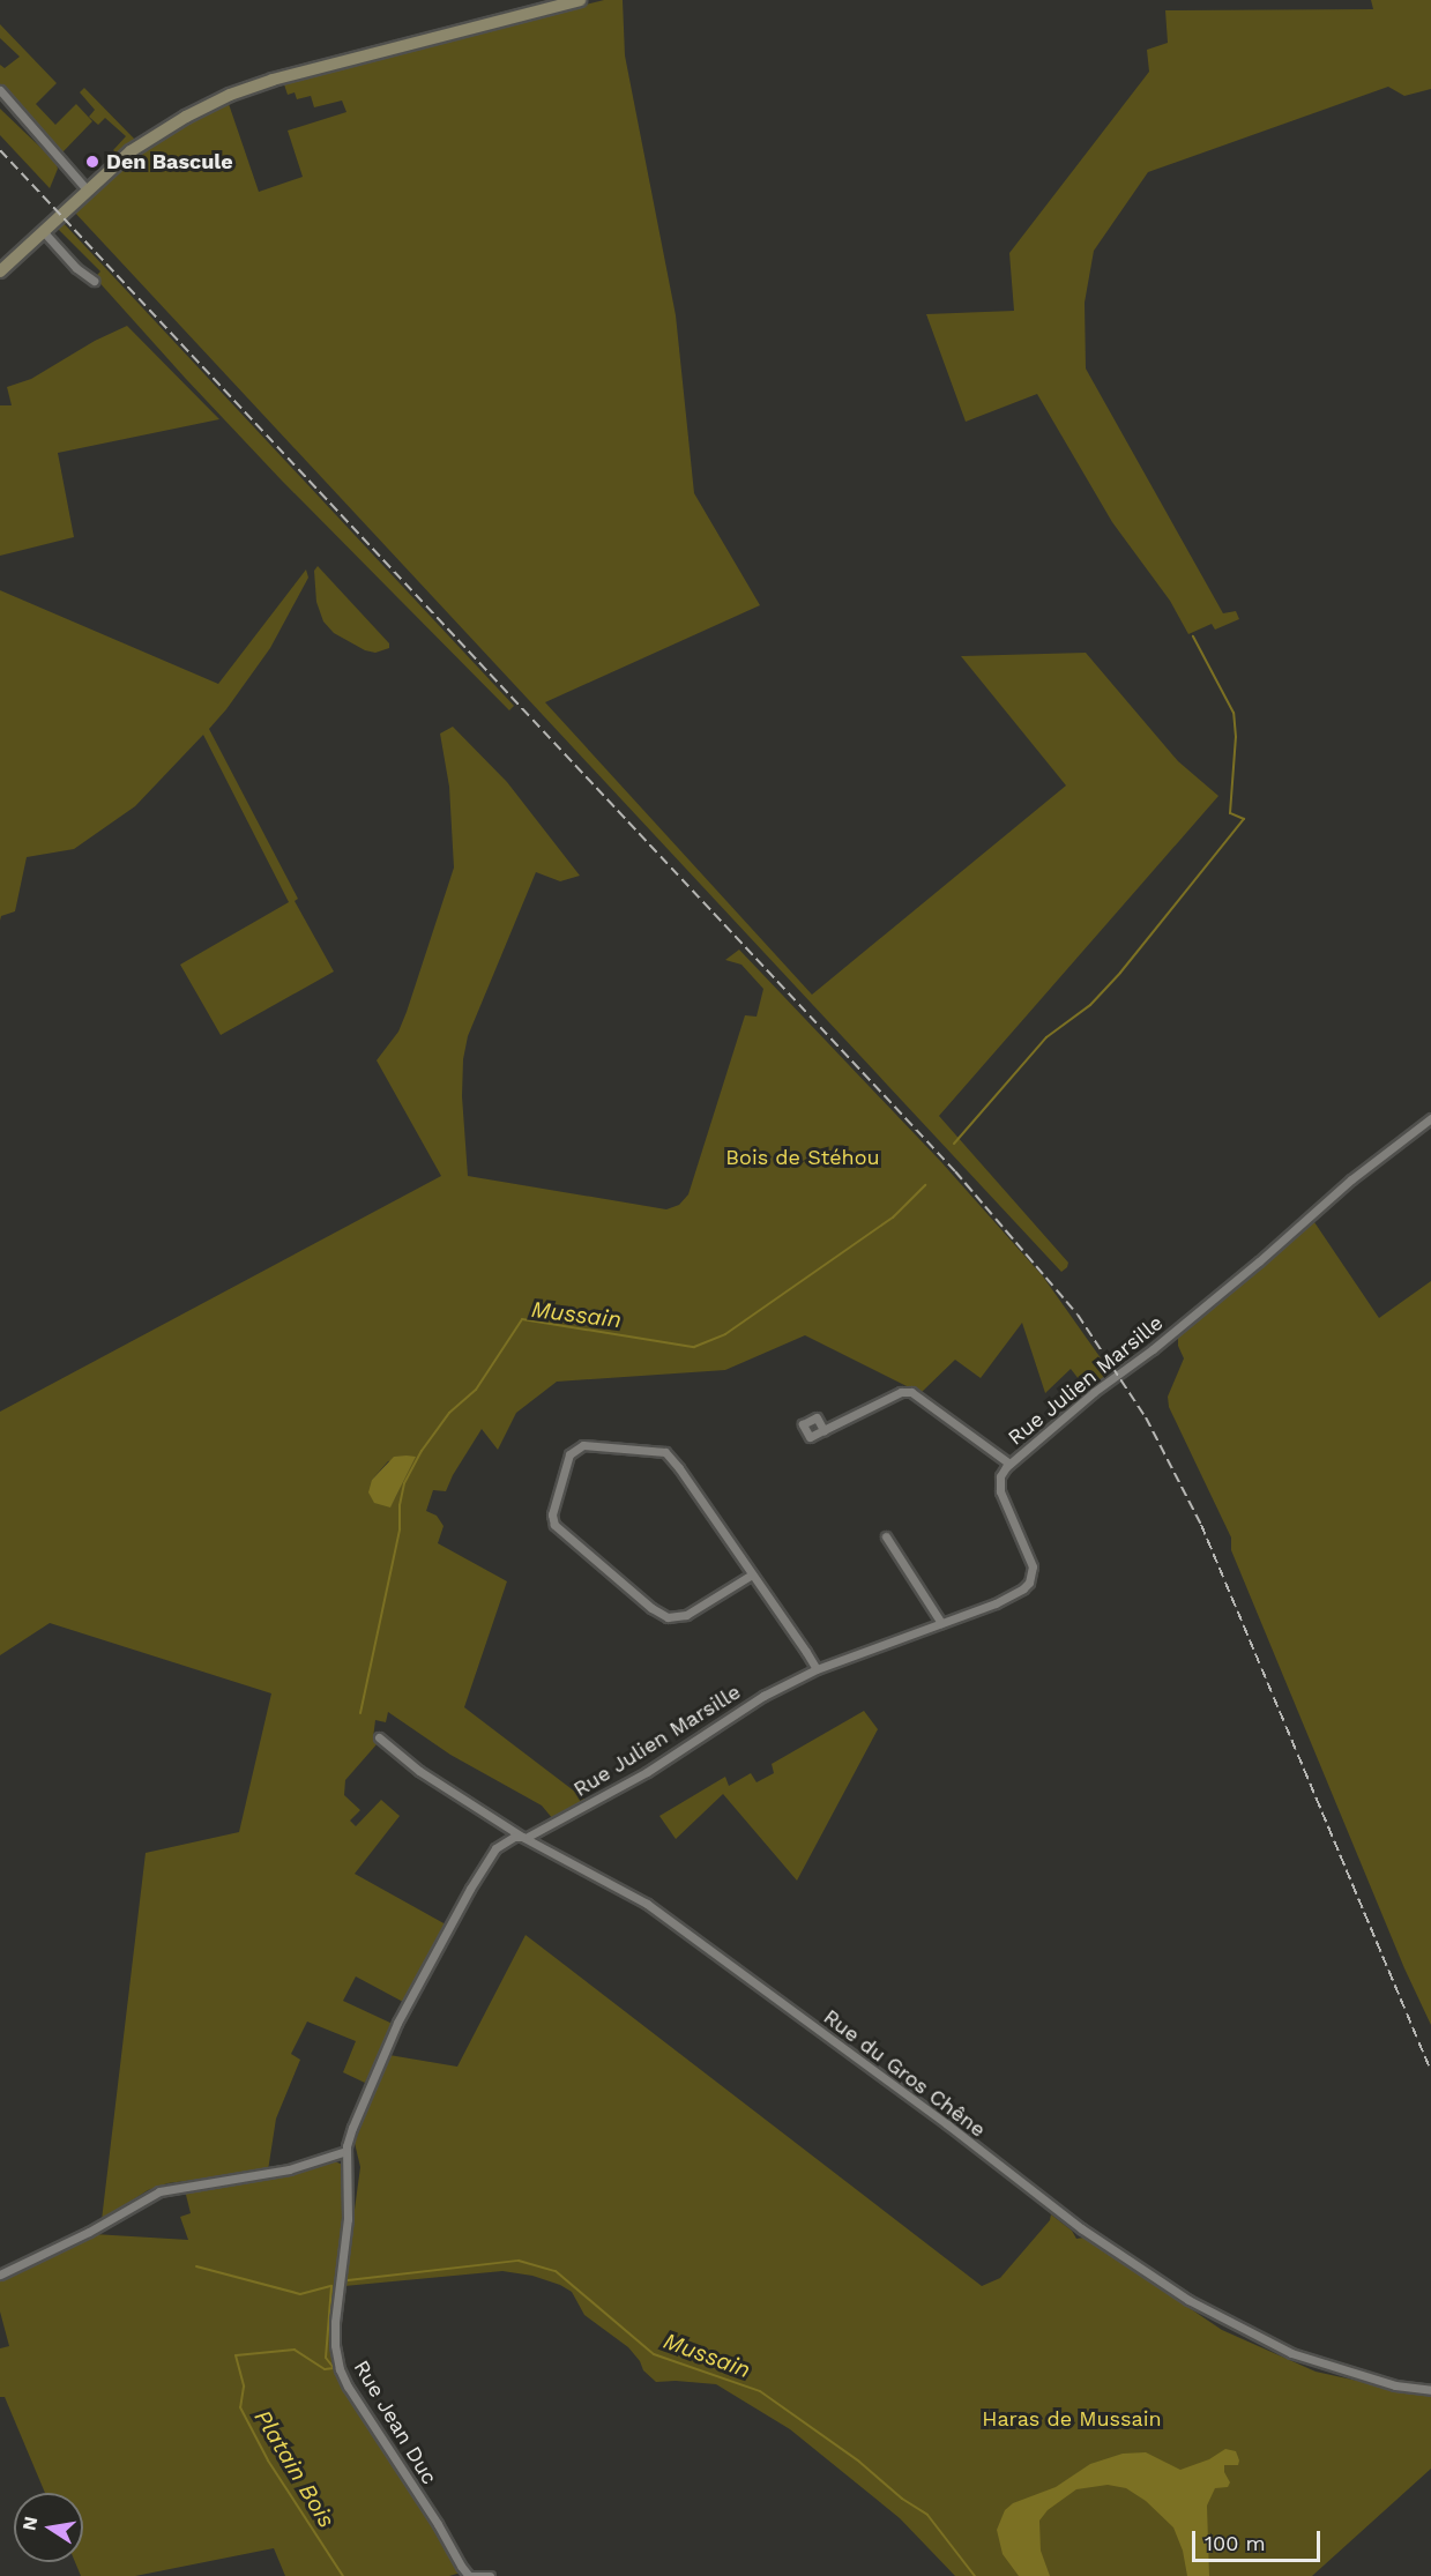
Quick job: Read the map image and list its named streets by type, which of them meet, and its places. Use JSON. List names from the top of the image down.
{
  "streets": {
    "street": ["Rue Julien Marsille", "Rue du Gros Chêne", "Rue Jean Duc"]
  },
  "crossings": [
    ["Rue Julien Marsille", "Rue du Gros Chêne"],
    ["Rue Julien Marsille", "Rue Jean Duc"],
    ["Rue du Gros Chêne", "Rue Jean Duc"]
  ],
  "water": ["Mussain", "Platain Bois"],
  "parks": ["Bois de Stéhou", "Haras de Mussain"],
  "places": ["Den Bascule"],
  "scale_bar": "100 m",
  "north": "left"
}
